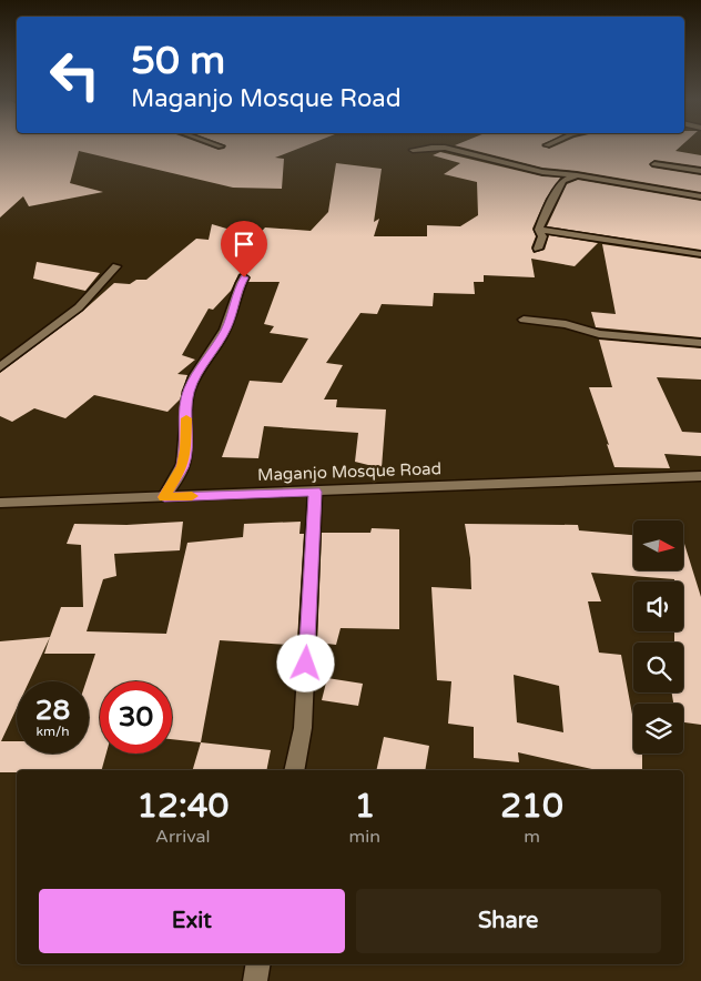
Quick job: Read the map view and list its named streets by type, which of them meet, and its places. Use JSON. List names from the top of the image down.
{
  "streets": {
    "street": ["Maganjo Mosque Road"]
  },
  "north": "right",
  "page": {
    "turn": ["50 m", "Maganjo Mosque Road"],
    "speed": "28 km/h",
    "limit": "30",
    "eta": [
      "12:40",
      "Arrival",
      "1",
      "min",
      "210",
      "m"
    ],
    "buttons": ["Exit", "Share"]
  }
}
